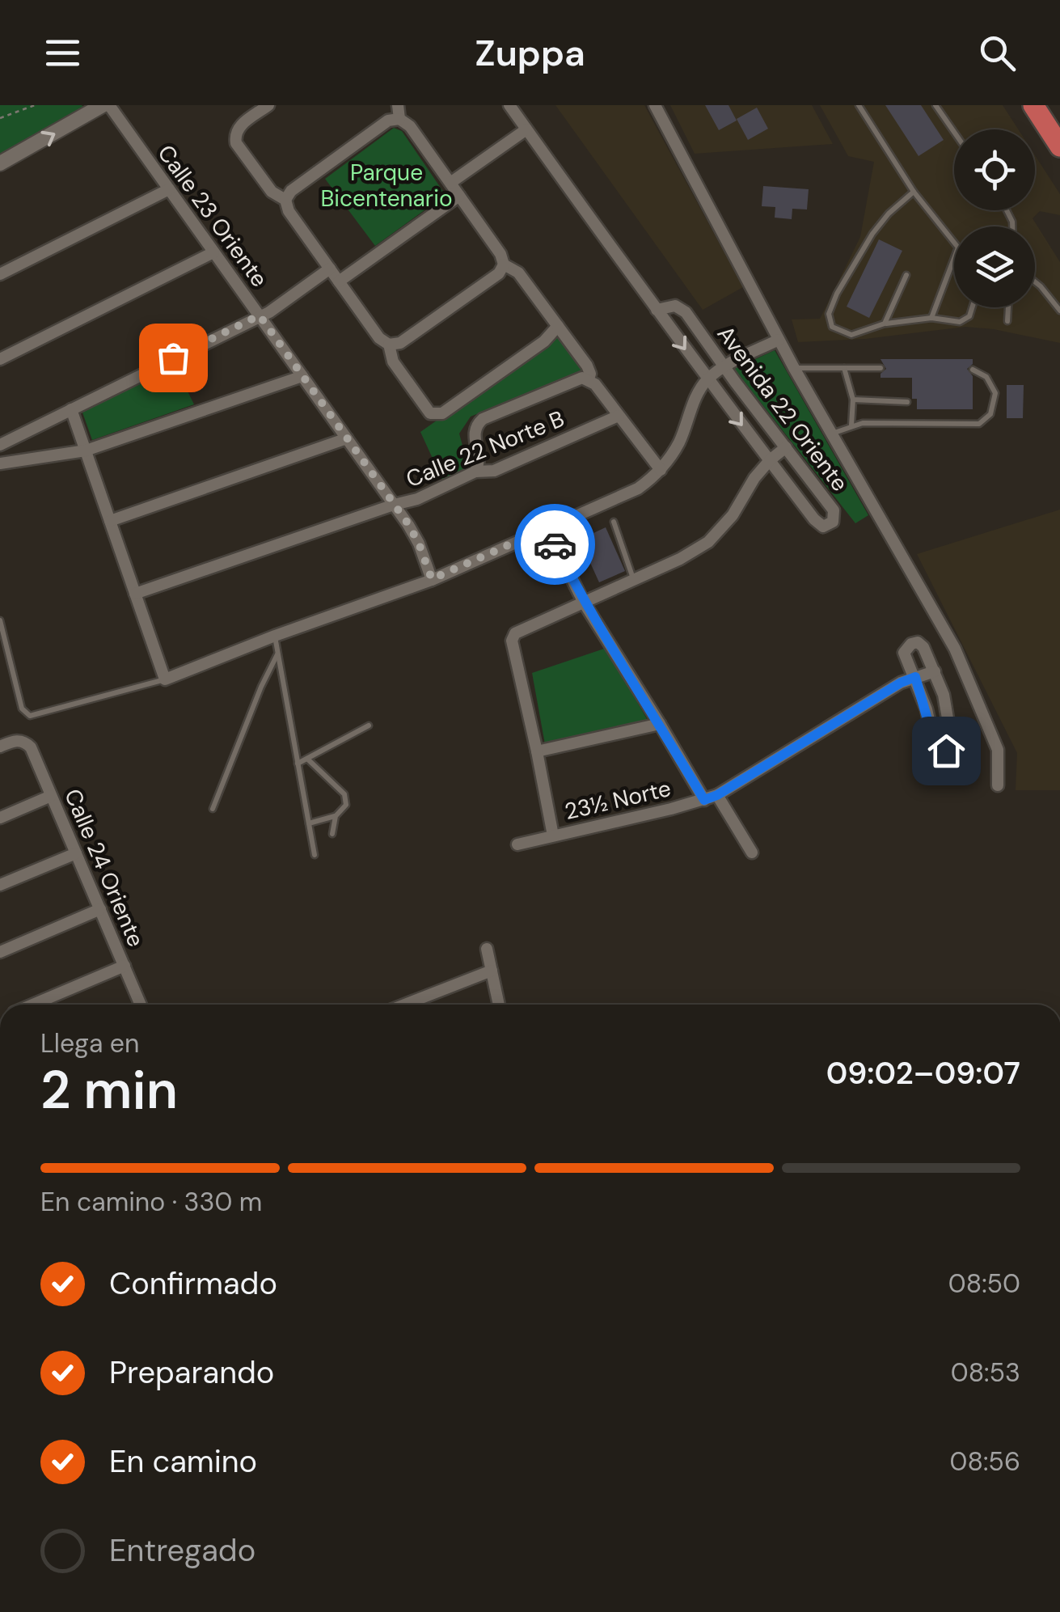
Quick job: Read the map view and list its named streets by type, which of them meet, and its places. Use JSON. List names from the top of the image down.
{
  "streets": {
    "street": [
      "Calle 23 Oriente",
      "Avenida 22 Oriente",
      "Calle 22 Norte B",
      "23½ Norte",
      "Calle 24 Oriente"
    ]
  },
  "crossings": [
    ["Calle 23 Oriente", "Calle 22 Norte B"]
  ],
  "parks": ["Parque Bicentenario"],
  "page": {
    "header": "Zuppa",
    "heading": ["2 min", "Llega en", "09:02–09:07"],
    "bar": "En camino · 330 m",
    "list": [
      ["Confirmado", "08:50"],
      ["Preparando", "08:53"],
      ["En camino", "08:56"],
      "Entregado"
    ]
  }
}
